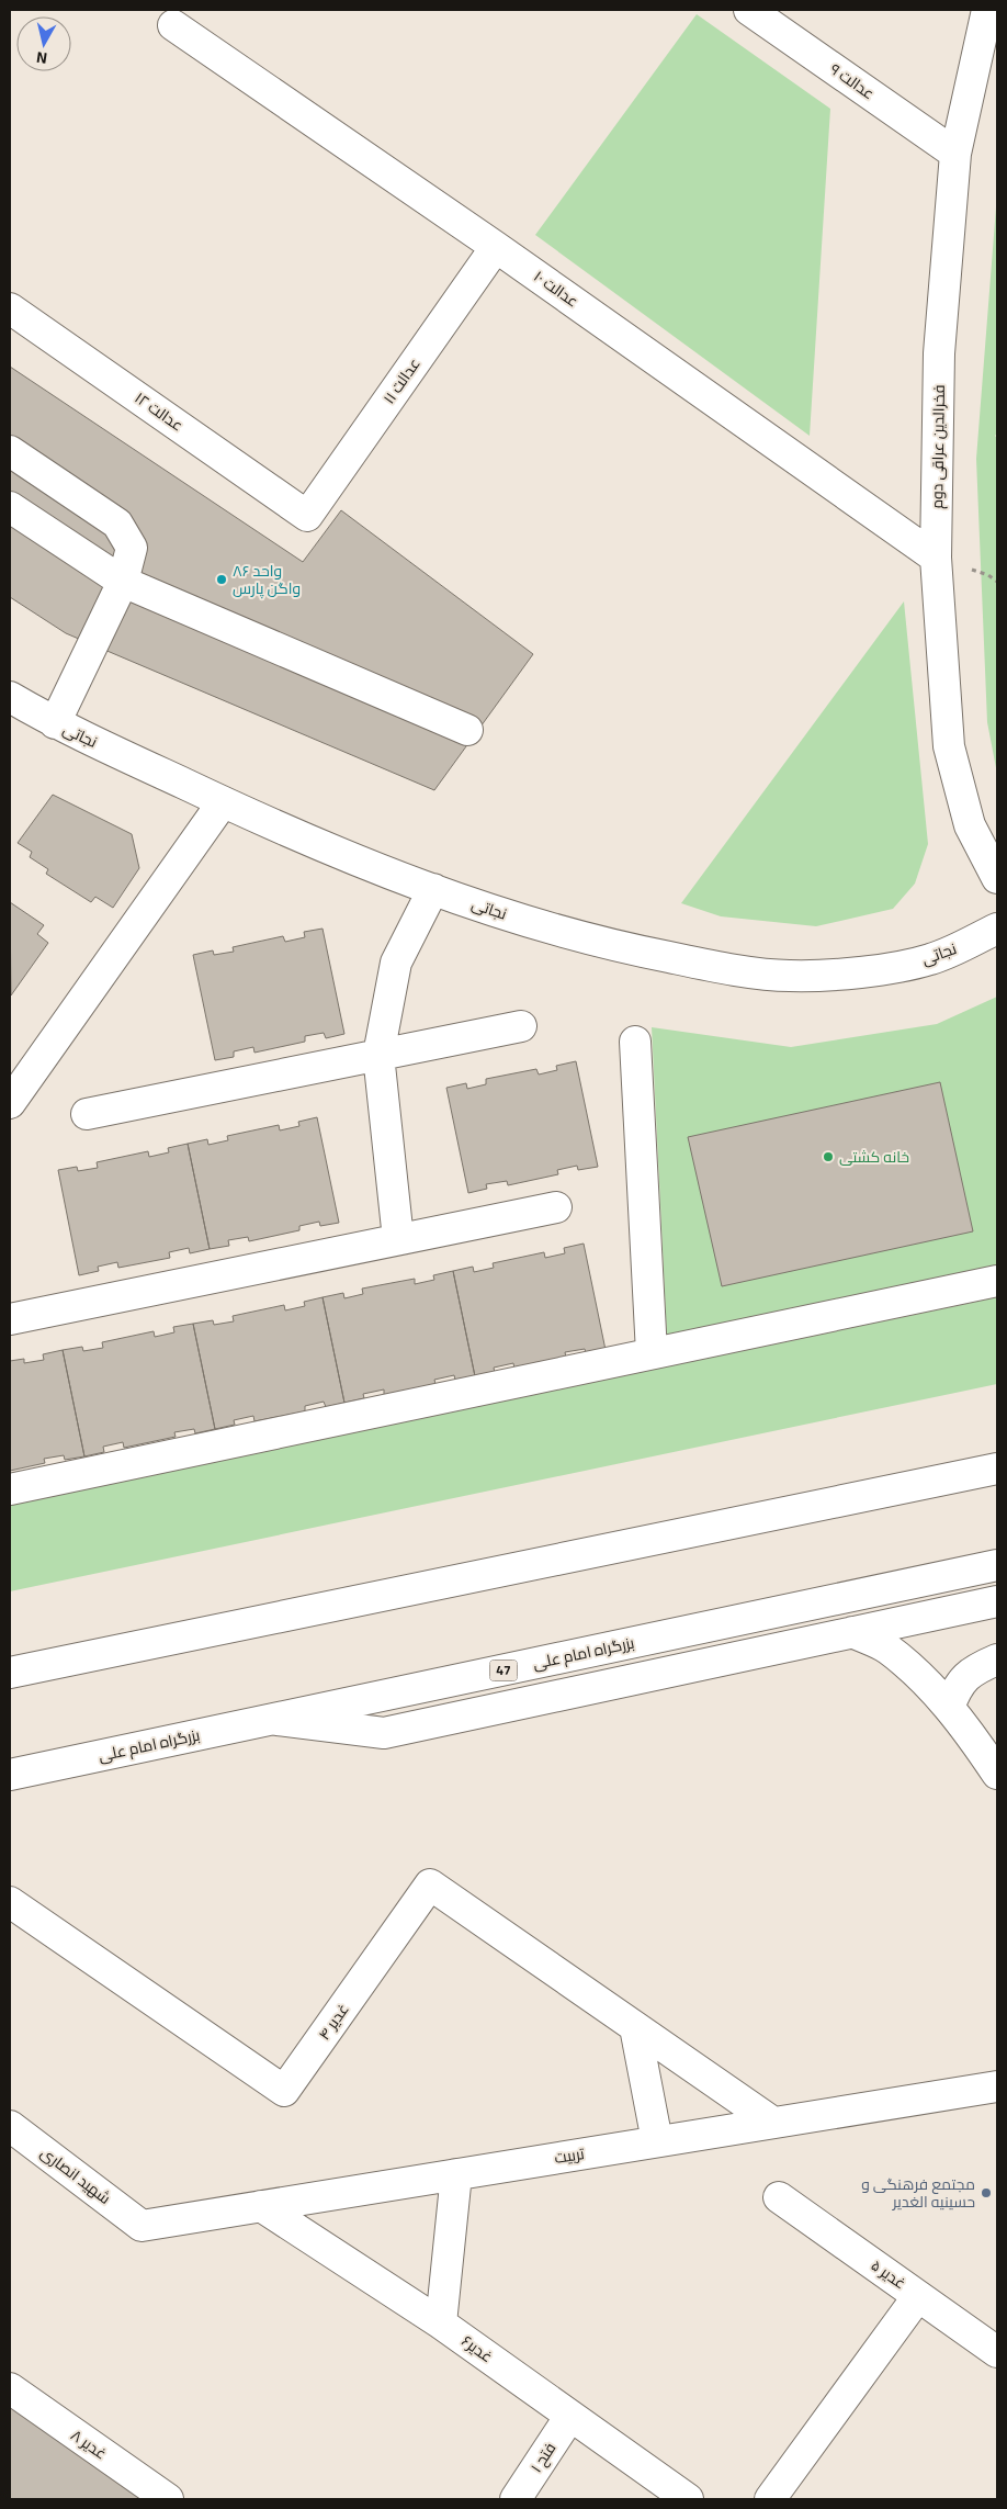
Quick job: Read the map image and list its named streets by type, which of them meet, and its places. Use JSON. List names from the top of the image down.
{
  "streets": {
    "main road": [
      "عدالت ۹",
      "عدالت ۱۰",
      "عدالت ۱۱",
      "عدالت ۱۲",
      "فخرالدین عراقی دوم",
      "نجاتی",
      "بزرگراه امام علی",
      "47",
      "غدیر ۴",
      "تربیت",
      "شهید انصاری",
      "غدیر ۵",
      "غدیر۶",
      "غدیر ۸",
      "فتح ۱"
    ]
  },
  "crossings": [
    ["عدالت ۹", "فخرالدین عراقی دوم"],
    ["عدالت ۱۰", "عدالت ۱۱"],
    ["عدالت ۱۰", "فخرالدین عراقی دوم"],
    ["عدالت ۱۱", "عدالت ۱۲"],
    ["غدیر ۴", "تربیت"],
    ["تربیت", "شهید انصاری"],
    ["تربیت", "غدیر۶"],
    ["غدیر۶", "فتح ۱"]
  ],
  "places": ["۸۶ واحد واگن پارس", "خانه کشتی", "مجتمع فرهنگی و حسینیه الغدیر"],
  "north": "bottom"
}
